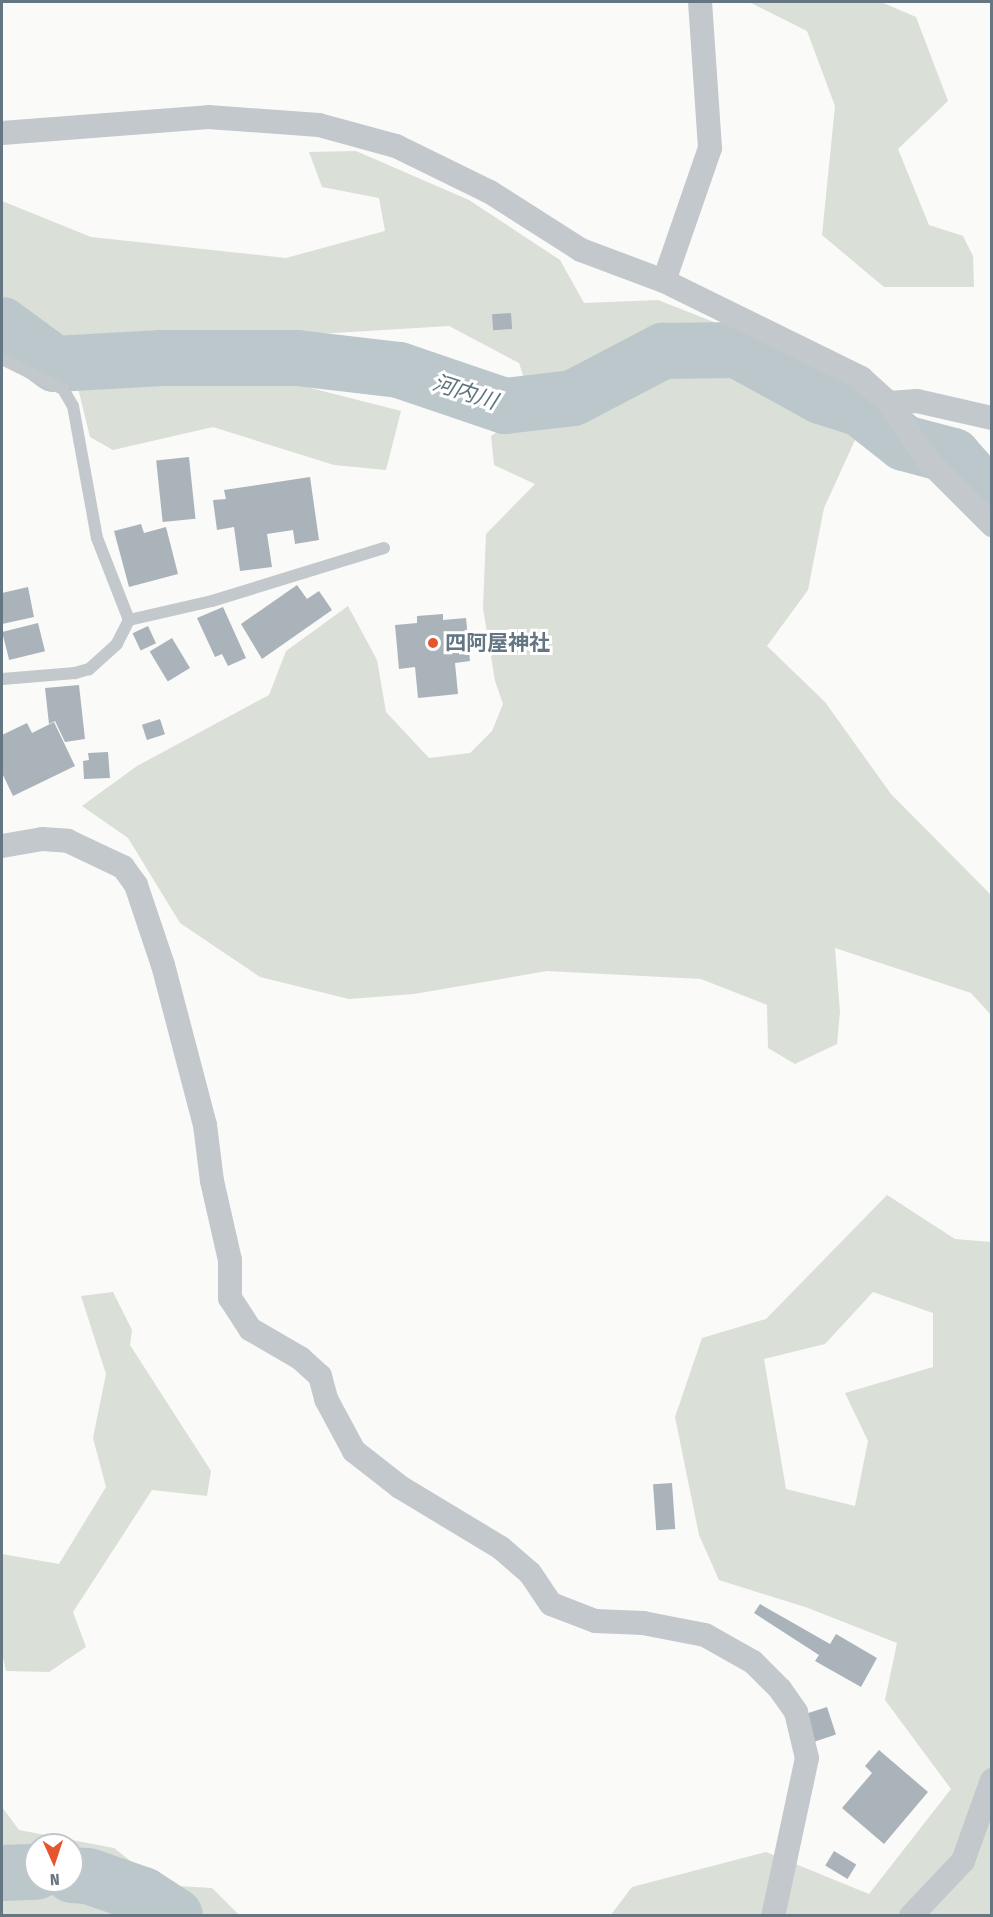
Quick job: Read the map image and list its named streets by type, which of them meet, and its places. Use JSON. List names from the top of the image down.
{
  "water": ["河内川"],
  "places": ["四阿屋神社"],
  "north": "bottom"
}
